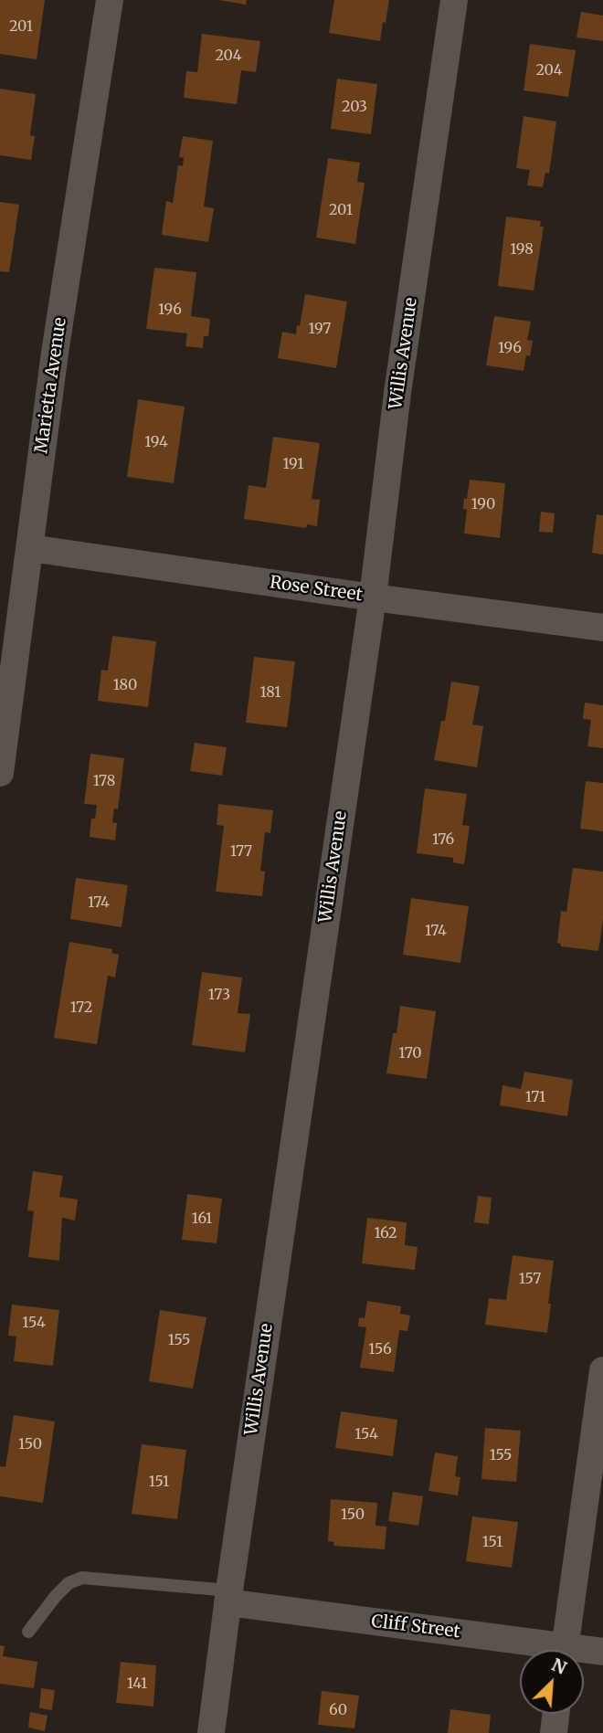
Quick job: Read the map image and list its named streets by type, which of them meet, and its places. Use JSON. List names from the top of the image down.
{
  "streets": {
    "street": [
      "Willis Avenue",
      "Marietta Avenue",
      "Rose Street",
      "Cliff Street"
    ]
  },
  "crossings": [
    ["Willis Avenue", "Rose Street"],
    ["Willis Avenue", "Cliff Street"],
    ["Marietta Avenue", "Rose Street"]
  ],
  "house_numbers": [
    "201",
    "204",
    "204",
    "203",
    "201",
    "198",
    "196",
    "197",
    "196",
    "194",
    "191",
    "190",
    "180",
    "181",
    "178",
    "176",
    "177",
    "174",
    "174",
    "173",
    "172",
    "170",
    "171",
    "161",
    "162",
    "157",
    "154",
    "155",
    "156",
    "154",
    "150",
    "155",
    "151",
    "150",
    "151",
    "141",
    "60"
  ],
  "north": "top right"
}
